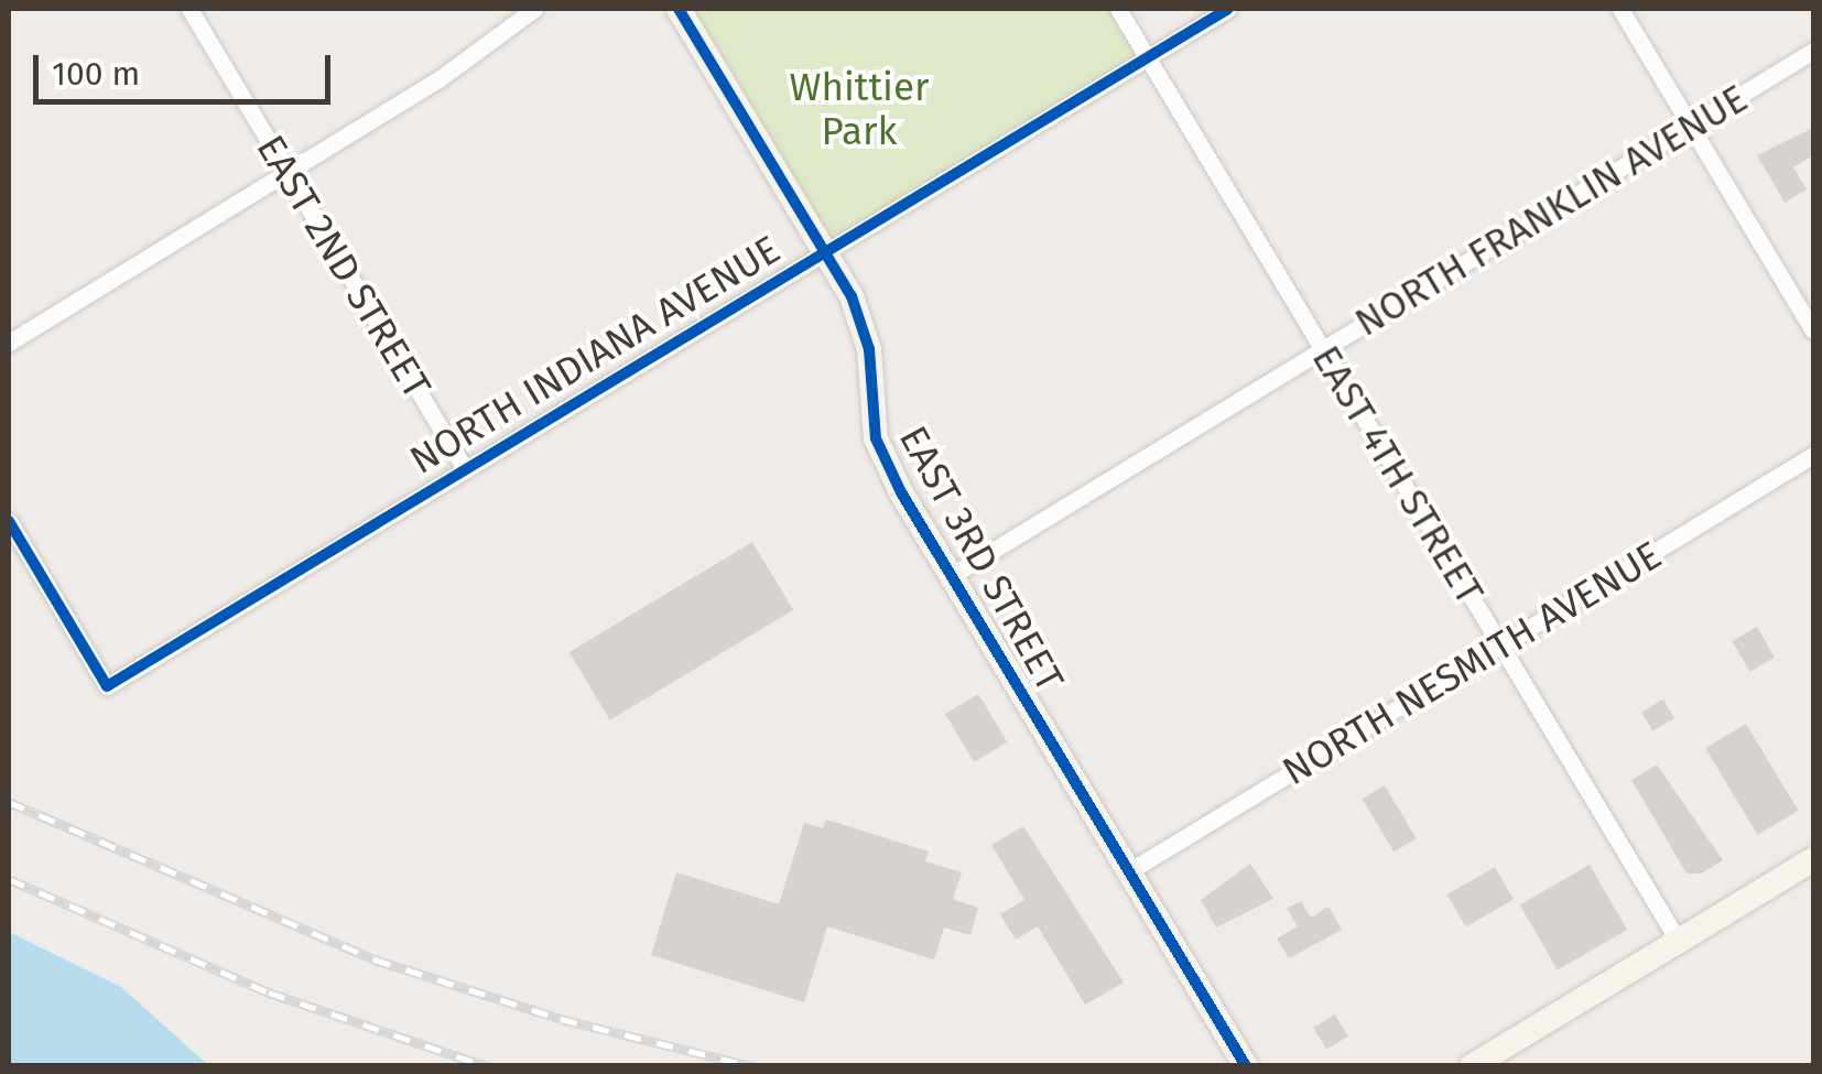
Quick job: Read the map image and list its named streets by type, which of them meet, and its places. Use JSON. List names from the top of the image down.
{
  "streets": {
    "street": [
      "NORTH FRANKLIN AVENUE",
      "EAST 2ND STREET",
      "NORTH INDIANA AVENUE",
      "EAST 4TH STREET",
      "EAST 3RD STREET",
      "NORTH NESMITH AVENUE"
    ]
  },
  "crossings": [
    ["NORTH FRANKLIN AVENUE", "EAST 4TH STREET"],
    ["NORTH FRANKLIN AVENUE", "EAST 3RD STREET"],
    ["EAST 2ND STREET", "NORTH INDIANA AVENUE"],
    ["NORTH INDIANA AVENUE", "EAST 4TH STREET"],
    ["NORTH INDIANA AVENUE", "EAST 3RD STREET"],
    ["EAST 4TH STREET", "NORTH NESMITH AVENUE"],
    ["EAST 3RD STREET", "NORTH NESMITH AVENUE"]
  ],
  "parks": ["Whittier Park"],
  "scale_bar": "100 m"
}
